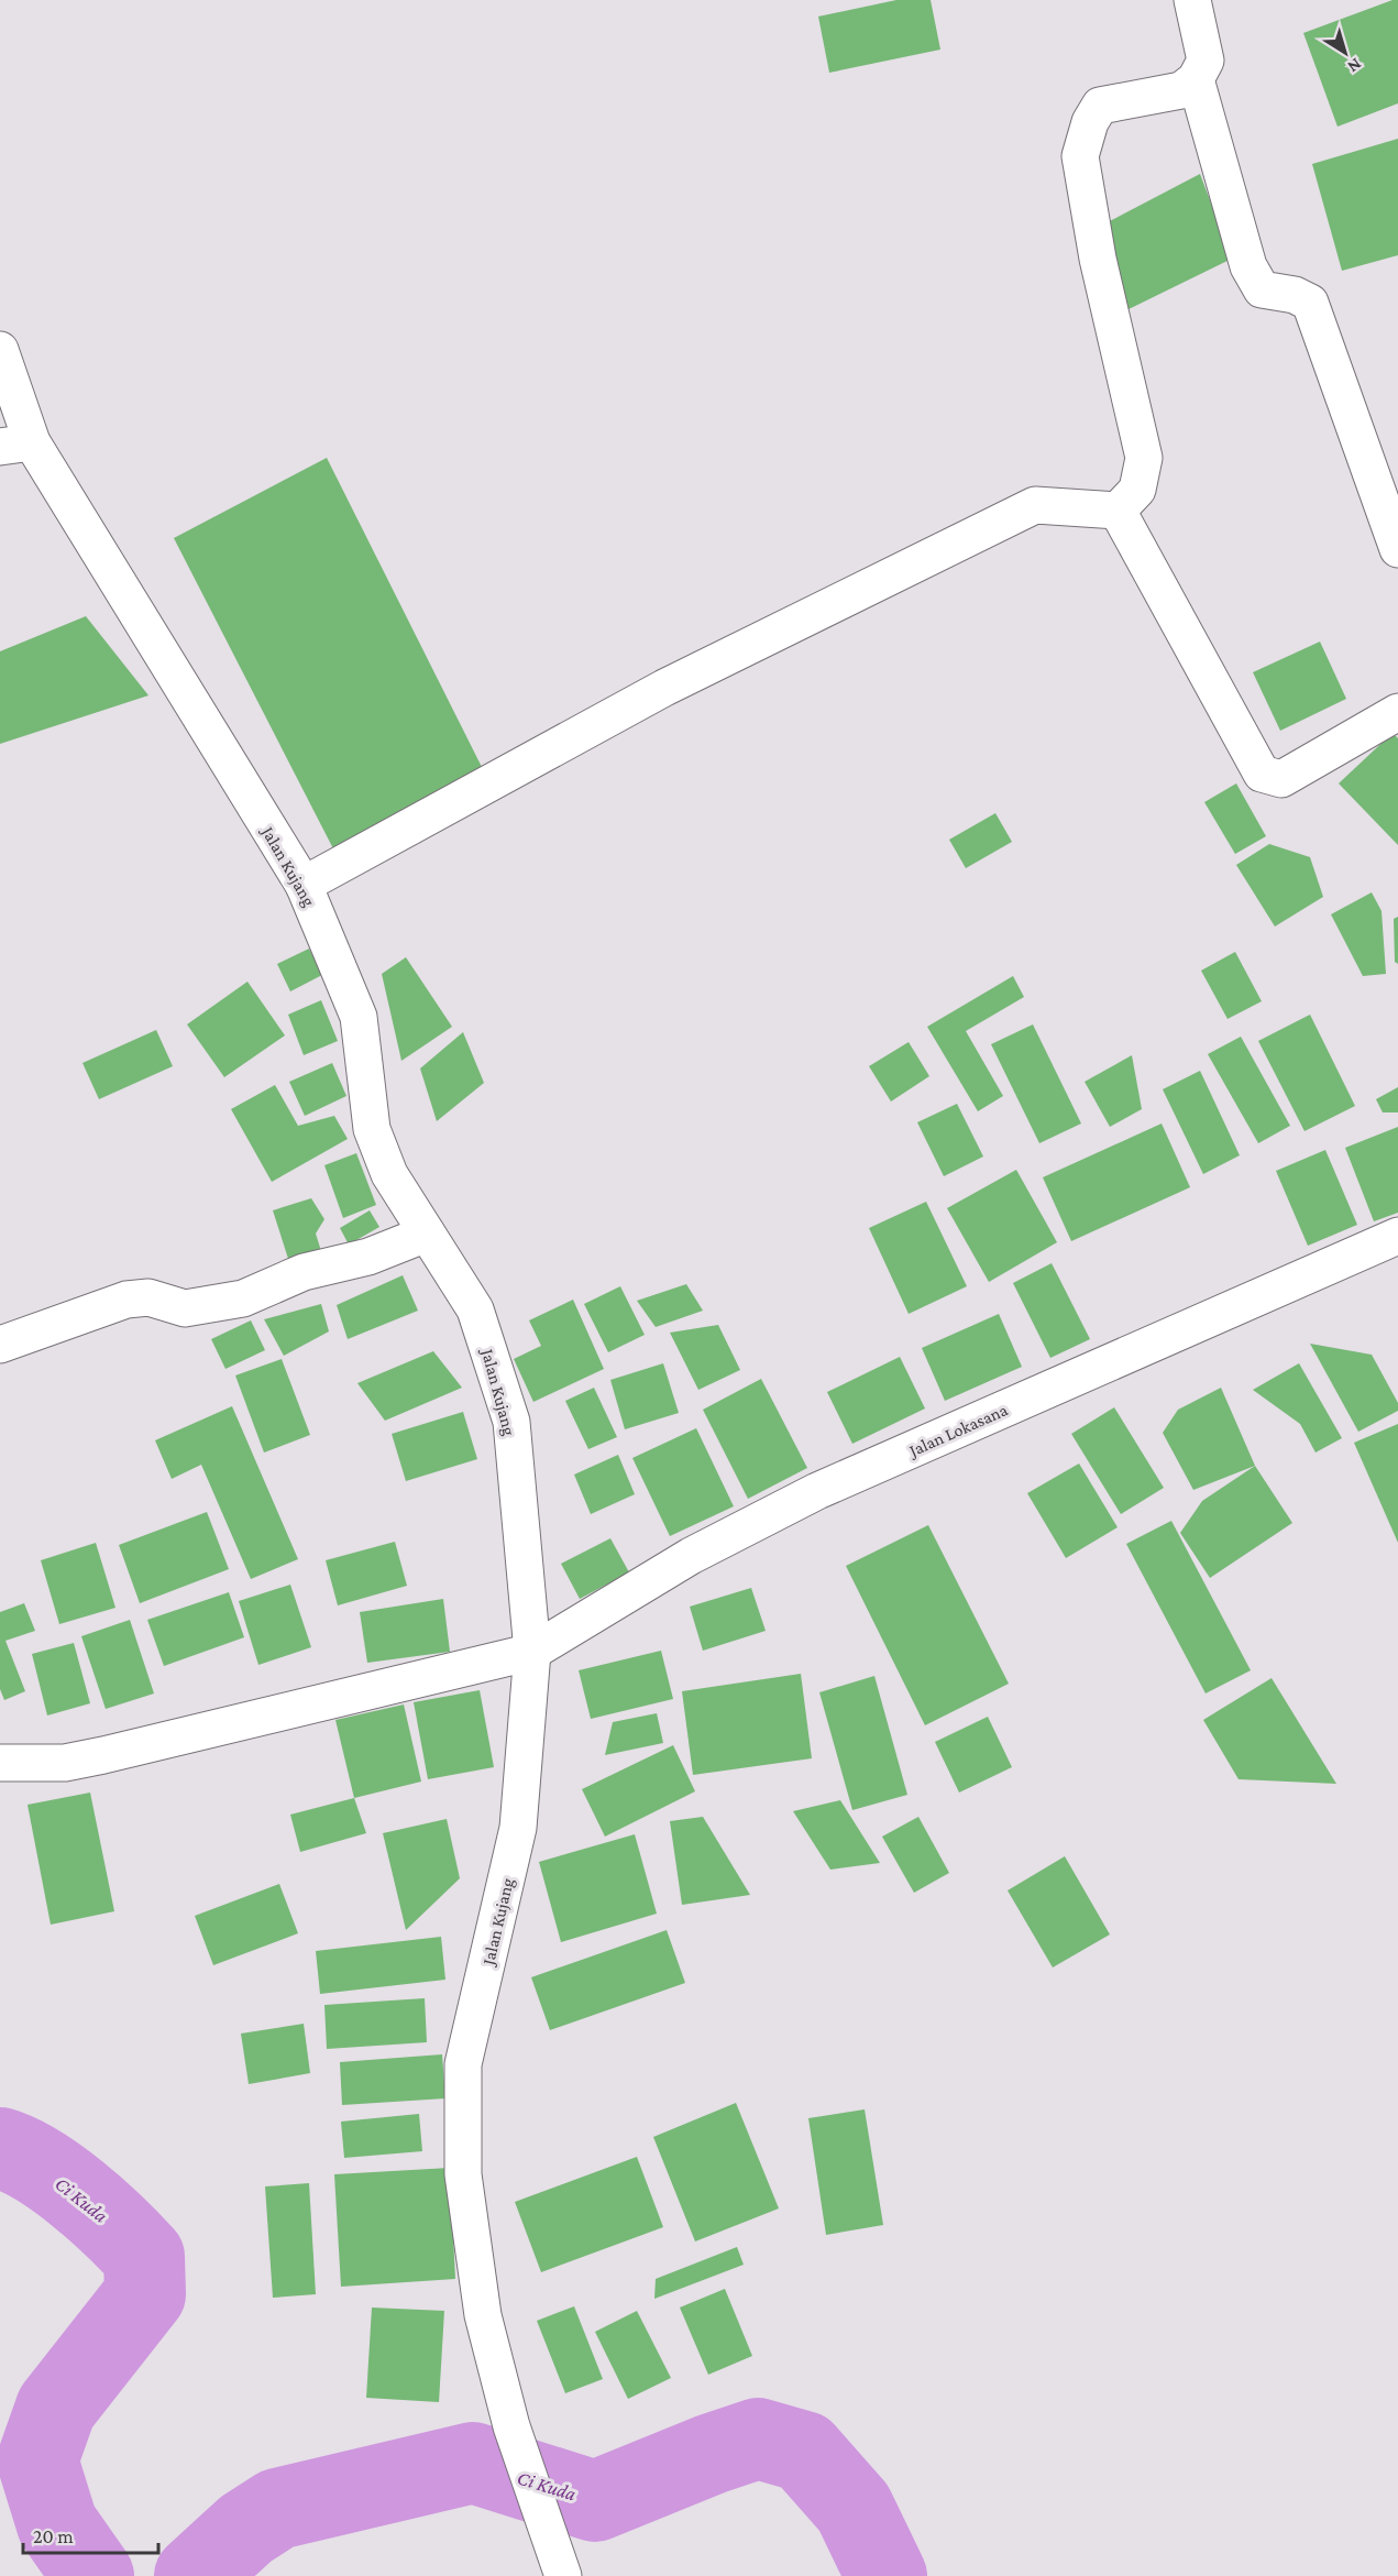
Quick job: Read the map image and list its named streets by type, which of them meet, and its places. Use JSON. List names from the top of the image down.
{
  "streets": {
    "street": ["Jalan Kujang", "Jalan Lokasana"]
  },
  "crossings": [
    ["Jalan Kujang", "Jalan Lokasana"]
  ],
  "water": ["Ci Kuda"],
  "scale_bar": "20 m",
  "north": "bottom right"
}
